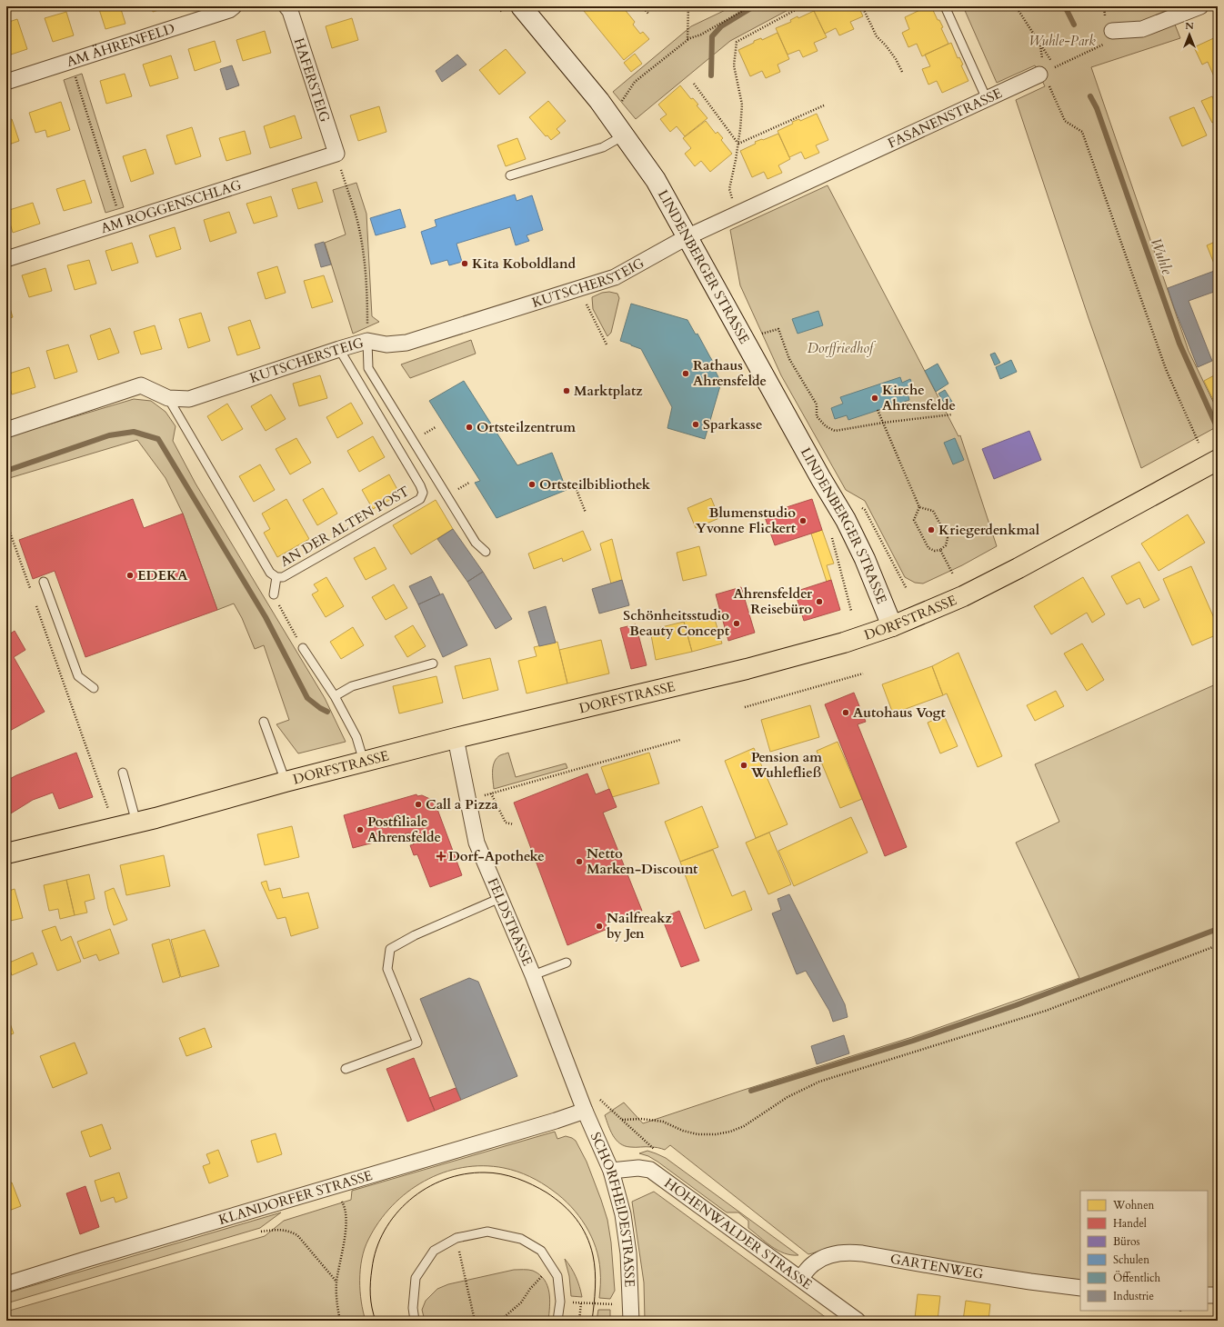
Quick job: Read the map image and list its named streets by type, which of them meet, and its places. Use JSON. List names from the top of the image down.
{
  "streets": {
    "main road": ["DORFSTRASSE"],
    "street": [
      "AM ÄHRENFELD",
      "HAFERSTEIG",
      "FASANENSTRASSE",
      "AM ROGGENSCHLAG",
      "LINDENBERGER STRASSE",
      "KUTSCHERSTEIG",
      "FELDSTRASSE",
      "KLANDORFER STRASSE",
      "SCHORFHEIDESTRASSE",
      "HOHENWALDER STRASSE",
      "GARTENWEG"
    ],
    "lane": ["AN DER ALTEN POST"]
  },
  "crossings": [
    ["HAFERSTEIG", "AM ROGGENSCHLAG"],
    ["FASANENSTRASSE", "LINDENBERGER STRASSE"],
    ["FASANENSTRASSE", "KUTSCHERSTEIG"],
    ["LINDENBERGER STRASSE", "KUTSCHERSTEIG"],
    ["LINDENBERGER STRASSE", "DORFSTRASSE"],
    ["KUTSCHERSTEIG", "AN DER ALTEN POST"],
    ["DORFSTRASSE", "FELDSTRASSE"],
    ["FELDSTRASSE", "KLANDORFER STRASSE"],
    ["FELDSTRASSE", "SCHORFHEIDESTRASSE"],
    ["KLANDORFER STRASSE", "SCHORFHEIDESTRASSE"],
    ["SCHORFHEIDESTRASSE", "HOHENWALDER STRASSE"],
    ["HOHENWALDER STRASSE", "GARTENWEG"]
  ],
  "water": ["Wuhle"],
  "parks": ["Wuhle-Park", "Dorffriedhof"],
  "places": {
    "other": [
      "Kita Koboldland",
      "Rathaus Ahrensfelde",
      "Marktplatz",
      "Kirche Ahrensfelde",
      "Sparkasse",
      "Ortsteilzentrum",
      "Ortsteilbibliothek",
      "Blumenstudio Yvonne Flickert",
      "Kriegerdenkmal",
      "EDEKA",
      "Ahrensfelder Reisebüro",
      "Schönheitsstudio Beauty Concept",
      "Autohaus Vogt",
      "Pension am Wuhlefließ",
      "Call a Pizza",
      "Postfiliale Ahrensfelde",
      "Netto Marken-Discount",
      "Nailfreakz by Jen"
    ],
    "health": ["Dorf-Apotheke"]
  },
  "legend": [
    "Wohnen",
    "Handel",
    "Büros",
    "Schulen",
    "Öffentlich",
    "Industrie"
  ],
  "north": "top"
}
